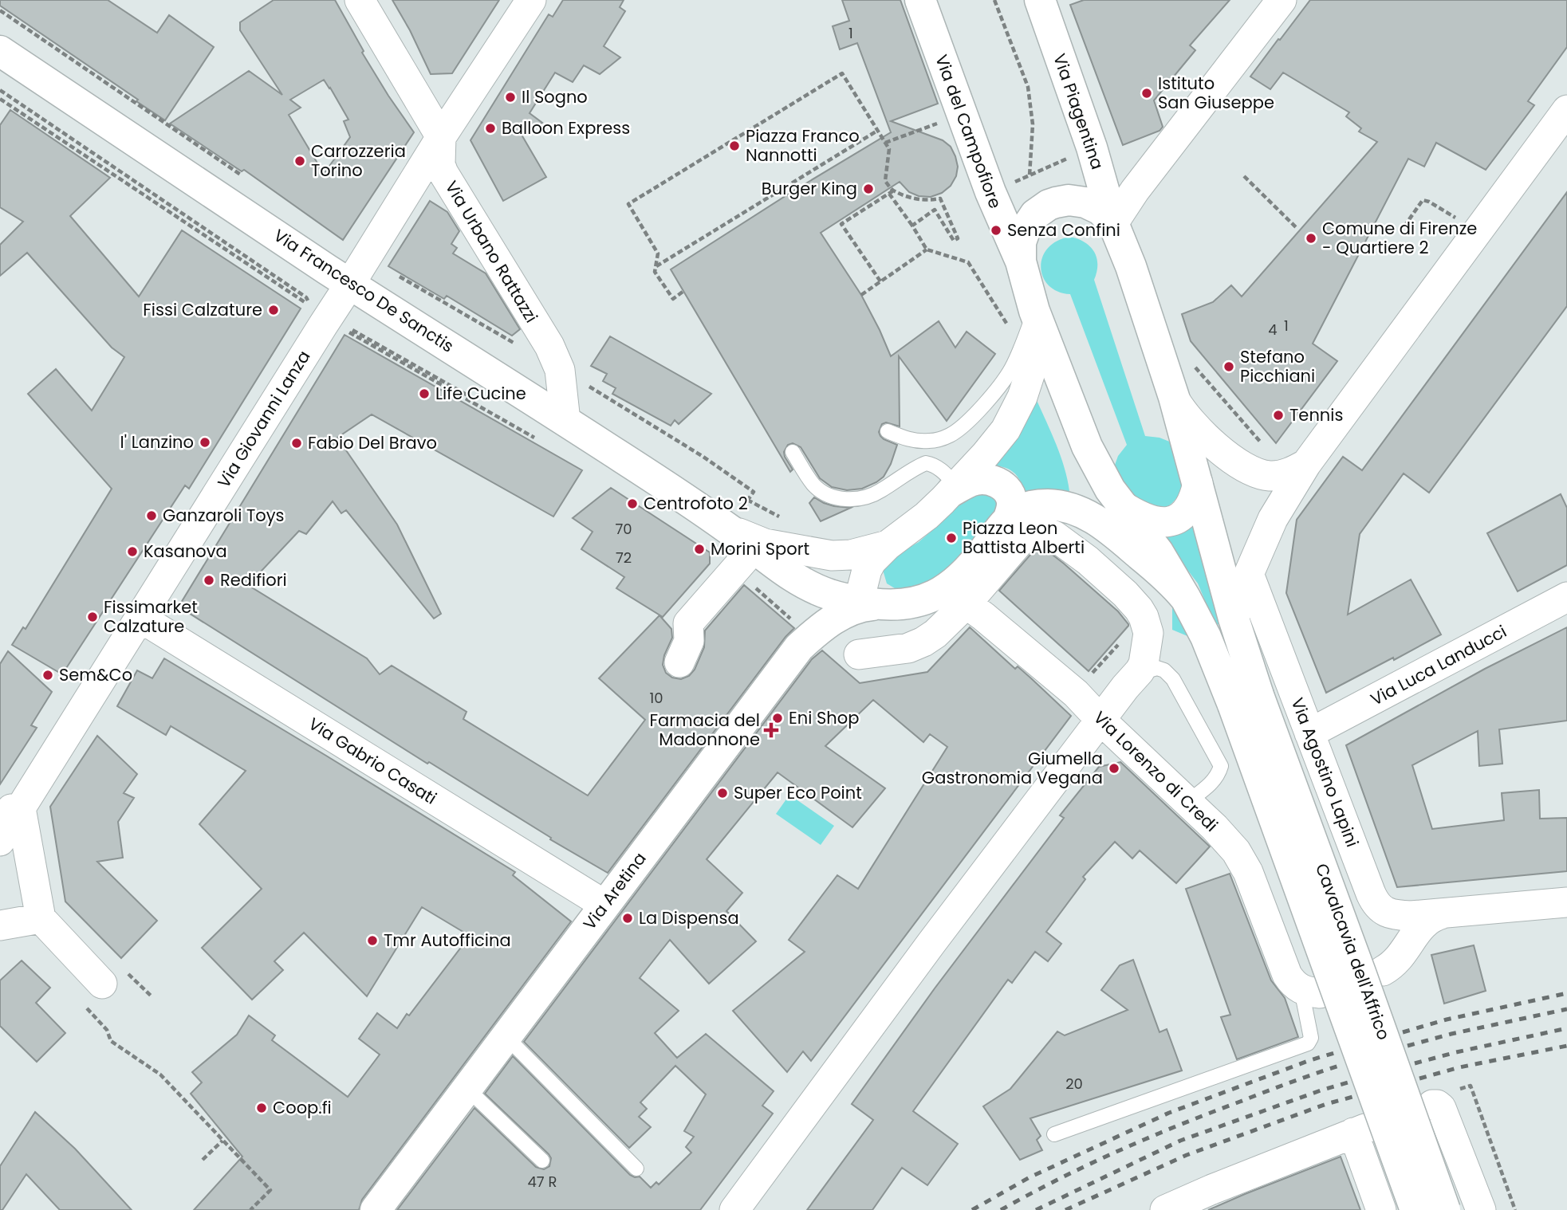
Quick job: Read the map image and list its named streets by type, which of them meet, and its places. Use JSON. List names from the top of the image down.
{
  "streets": {
    "street": [
      "Via Piagentina",
      "Via del Campofiore",
      "Via Urbano Rattazzi",
      "Via Francesco De Sanctis",
      "Via Giovanni Lanza",
      "Via Luca Landucci",
      "Via Gabrio Casati",
      "Via Lorenzo di Credi",
      "Via Agostino Lapini",
      "Via Aretina",
      "Cavalcavia dell'Affrico"
    ]
  },
  "crossings": [
    ["Via Urbano Rattazzi", "Via Francesco De Sanctis"],
    ["Via Urbano Rattazzi", "Via Giovanni Lanza"],
    ["Via Francesco De Sanctis", "Via Giovanni Lanza"],
    ["Via Giovanni Lanza", "Via Gabrio Casati"],
    ["Via Luca Landucci", "Via Agostino Lapini"],
    ["Via Gabrio Casati", "Via Aretina"]
  ],
  "places": {
    "other": [
      "Istituto San Giuseppe",
      "Il Sogno",
      "Balloon Express",
      "Piazza Franco Nannotti",
      "Carrozzeria Torino",
      "Burger King",
      "Senza Confini",
      "Comune di Firenze - Quartiere 2",
      "Fissi Calzature",
      "Stefano Picchiani",
      "Life Cucine",
      "Tennis",
      "I' Lanzino",
      "Fabio Del Bravo",
      "Centrofoto 2",
      "Ganzaroli Toys",
      "Piazza Leon Battista Alberti",
      "Morini Sport",
      "Kasanova",
      "Redifiori",
      "Fissimarket Calzature",
      "Sem&Co",
      "Eni Shop",
      "Giumella Gastronomia Vegana",
      "Super Eco Point",
      "La Dispensa",
      "Tmr Autofficina",
      "Coop.fi"
    ],
    "health": ["Farmacia del Madonnone"]
  },
  "house_numbers": [
    "1",
    "1",
    "4",
    "70",
    "72",
    "10",
    "20",
    "47 R"
  ]
}
